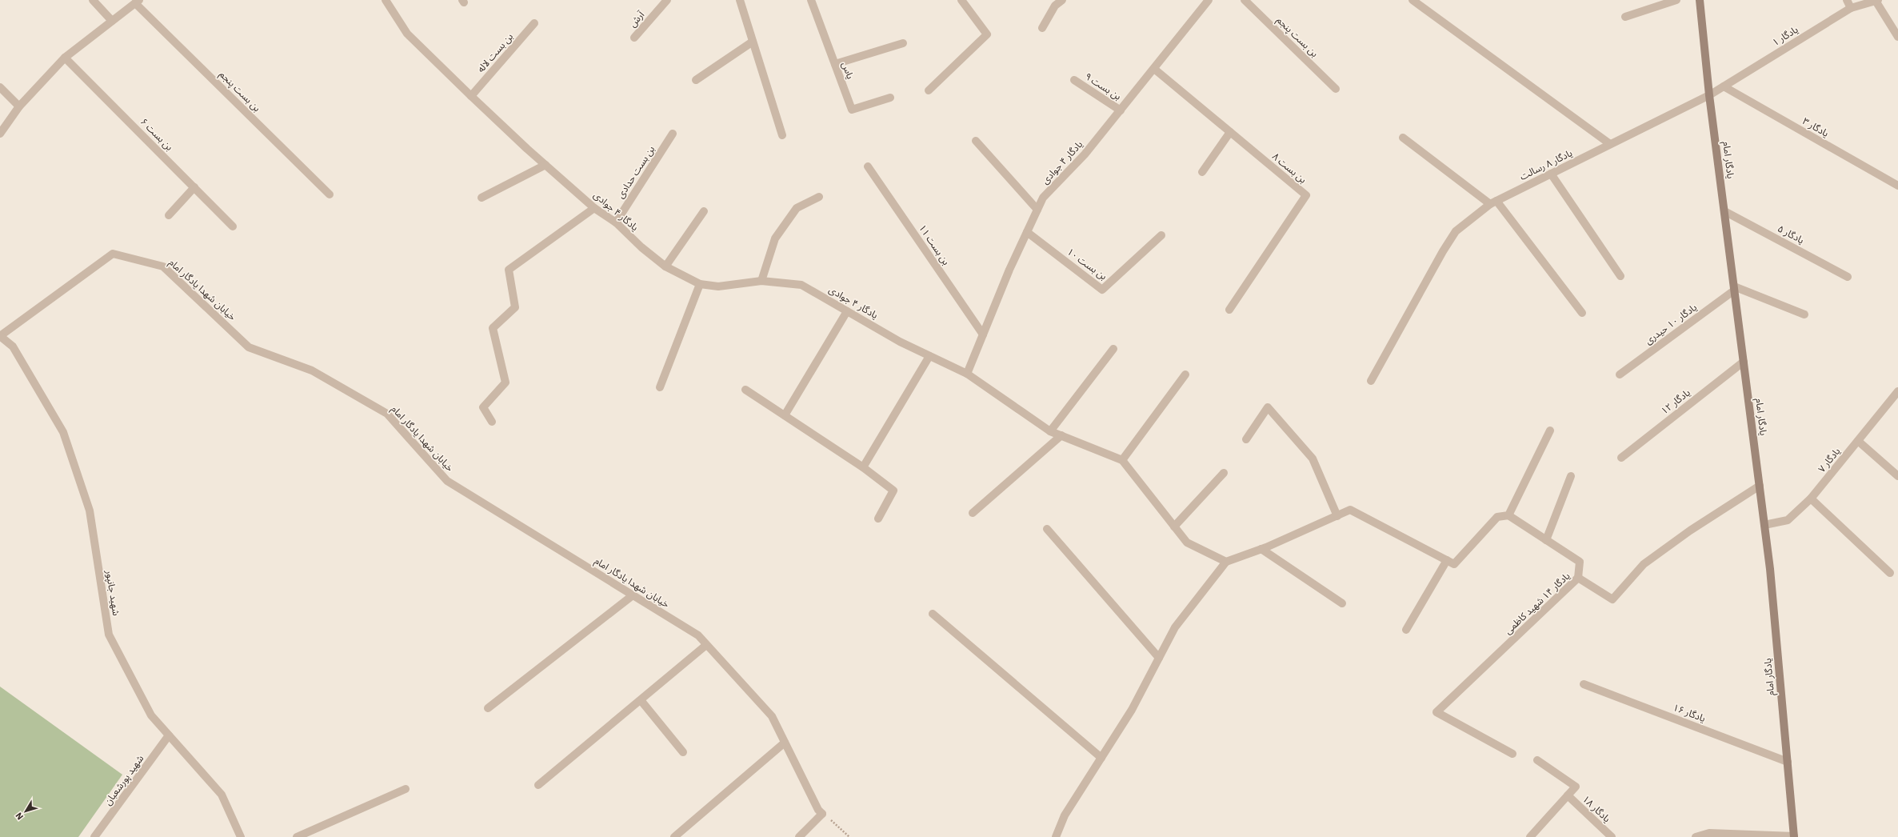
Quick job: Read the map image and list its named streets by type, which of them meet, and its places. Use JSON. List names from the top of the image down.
{
  "streets": {
    "main road": ["یادگار امام"],
    "street": [
      "آرش",
      "یادگار ۱",
      "بن بست پنجم",
      "بن بست لاله",
      "یاس",
      "بن بست ۹",
      "یادگار ۳",
      "بن بست ۶",
      "یادگار ۴ جوادی",
      "یادگار ۸ رسالت",
      "بن بست ۸",
      "بن بست حدادی",
      "یادگار ۵",
      "بن بست ۱۱",
      "بن بست ۱۰",
      "خیابان شهدا یادگار امام",
      "یادگار ۱۰ حیدری",
      "یادگار ۱۲",
      "یادگار ۷",
      "شهید جانپور",
      "یادگار ۱۴ شهید کاظمی",
      "یادگار ۱۶",
      "شهید پورشعبان",
      "یادگار ۱۸"
    ]
  },
  "crossings": [
    ["یادگار ۱", "یادگار ۳"],
    ["یادگار ۱", "یادگار امام"],
    ["یادگار ۱", "یادگار ۸ رسالت"],
    ["بن بست لاله", "یادگار ۴ جوادی"],
    ["بن بست ۹", "یادگار ۴ جوادی"],
    ["یادگار امام", "یادگار ۸ رسالت"],
    ["یادگار امام", "یادگار ۵"],
    ["یادگار امام", "یادگار ۱۰ حیدری"],
    ["یادگار امام", "یادگار ۱۲"],
    ["یادگار امام", "یادگار ۷"],
    ["یادگار امام", "یادگار ۱۴ شهید کاظمی"],
    ["یادگار امام", "یادگار ۱۶"],
    ["یادگار ۴ جوادی", "بن بست ۸"],
    ["یادگار ۴ جوادی", "بن بست حدادی"],
    ["یادگار ۴ جوادی", "بن بست ۱۱"],
    ["یادگار ۴ جوادی", "بن بست ۱۰"],
    ["خیابان شهدا یادگار امام", "شهید جانپور"],
    ["شهید جانپور", "شهید پورشعبان"]
  ],
  "north": "bottom left"
}
